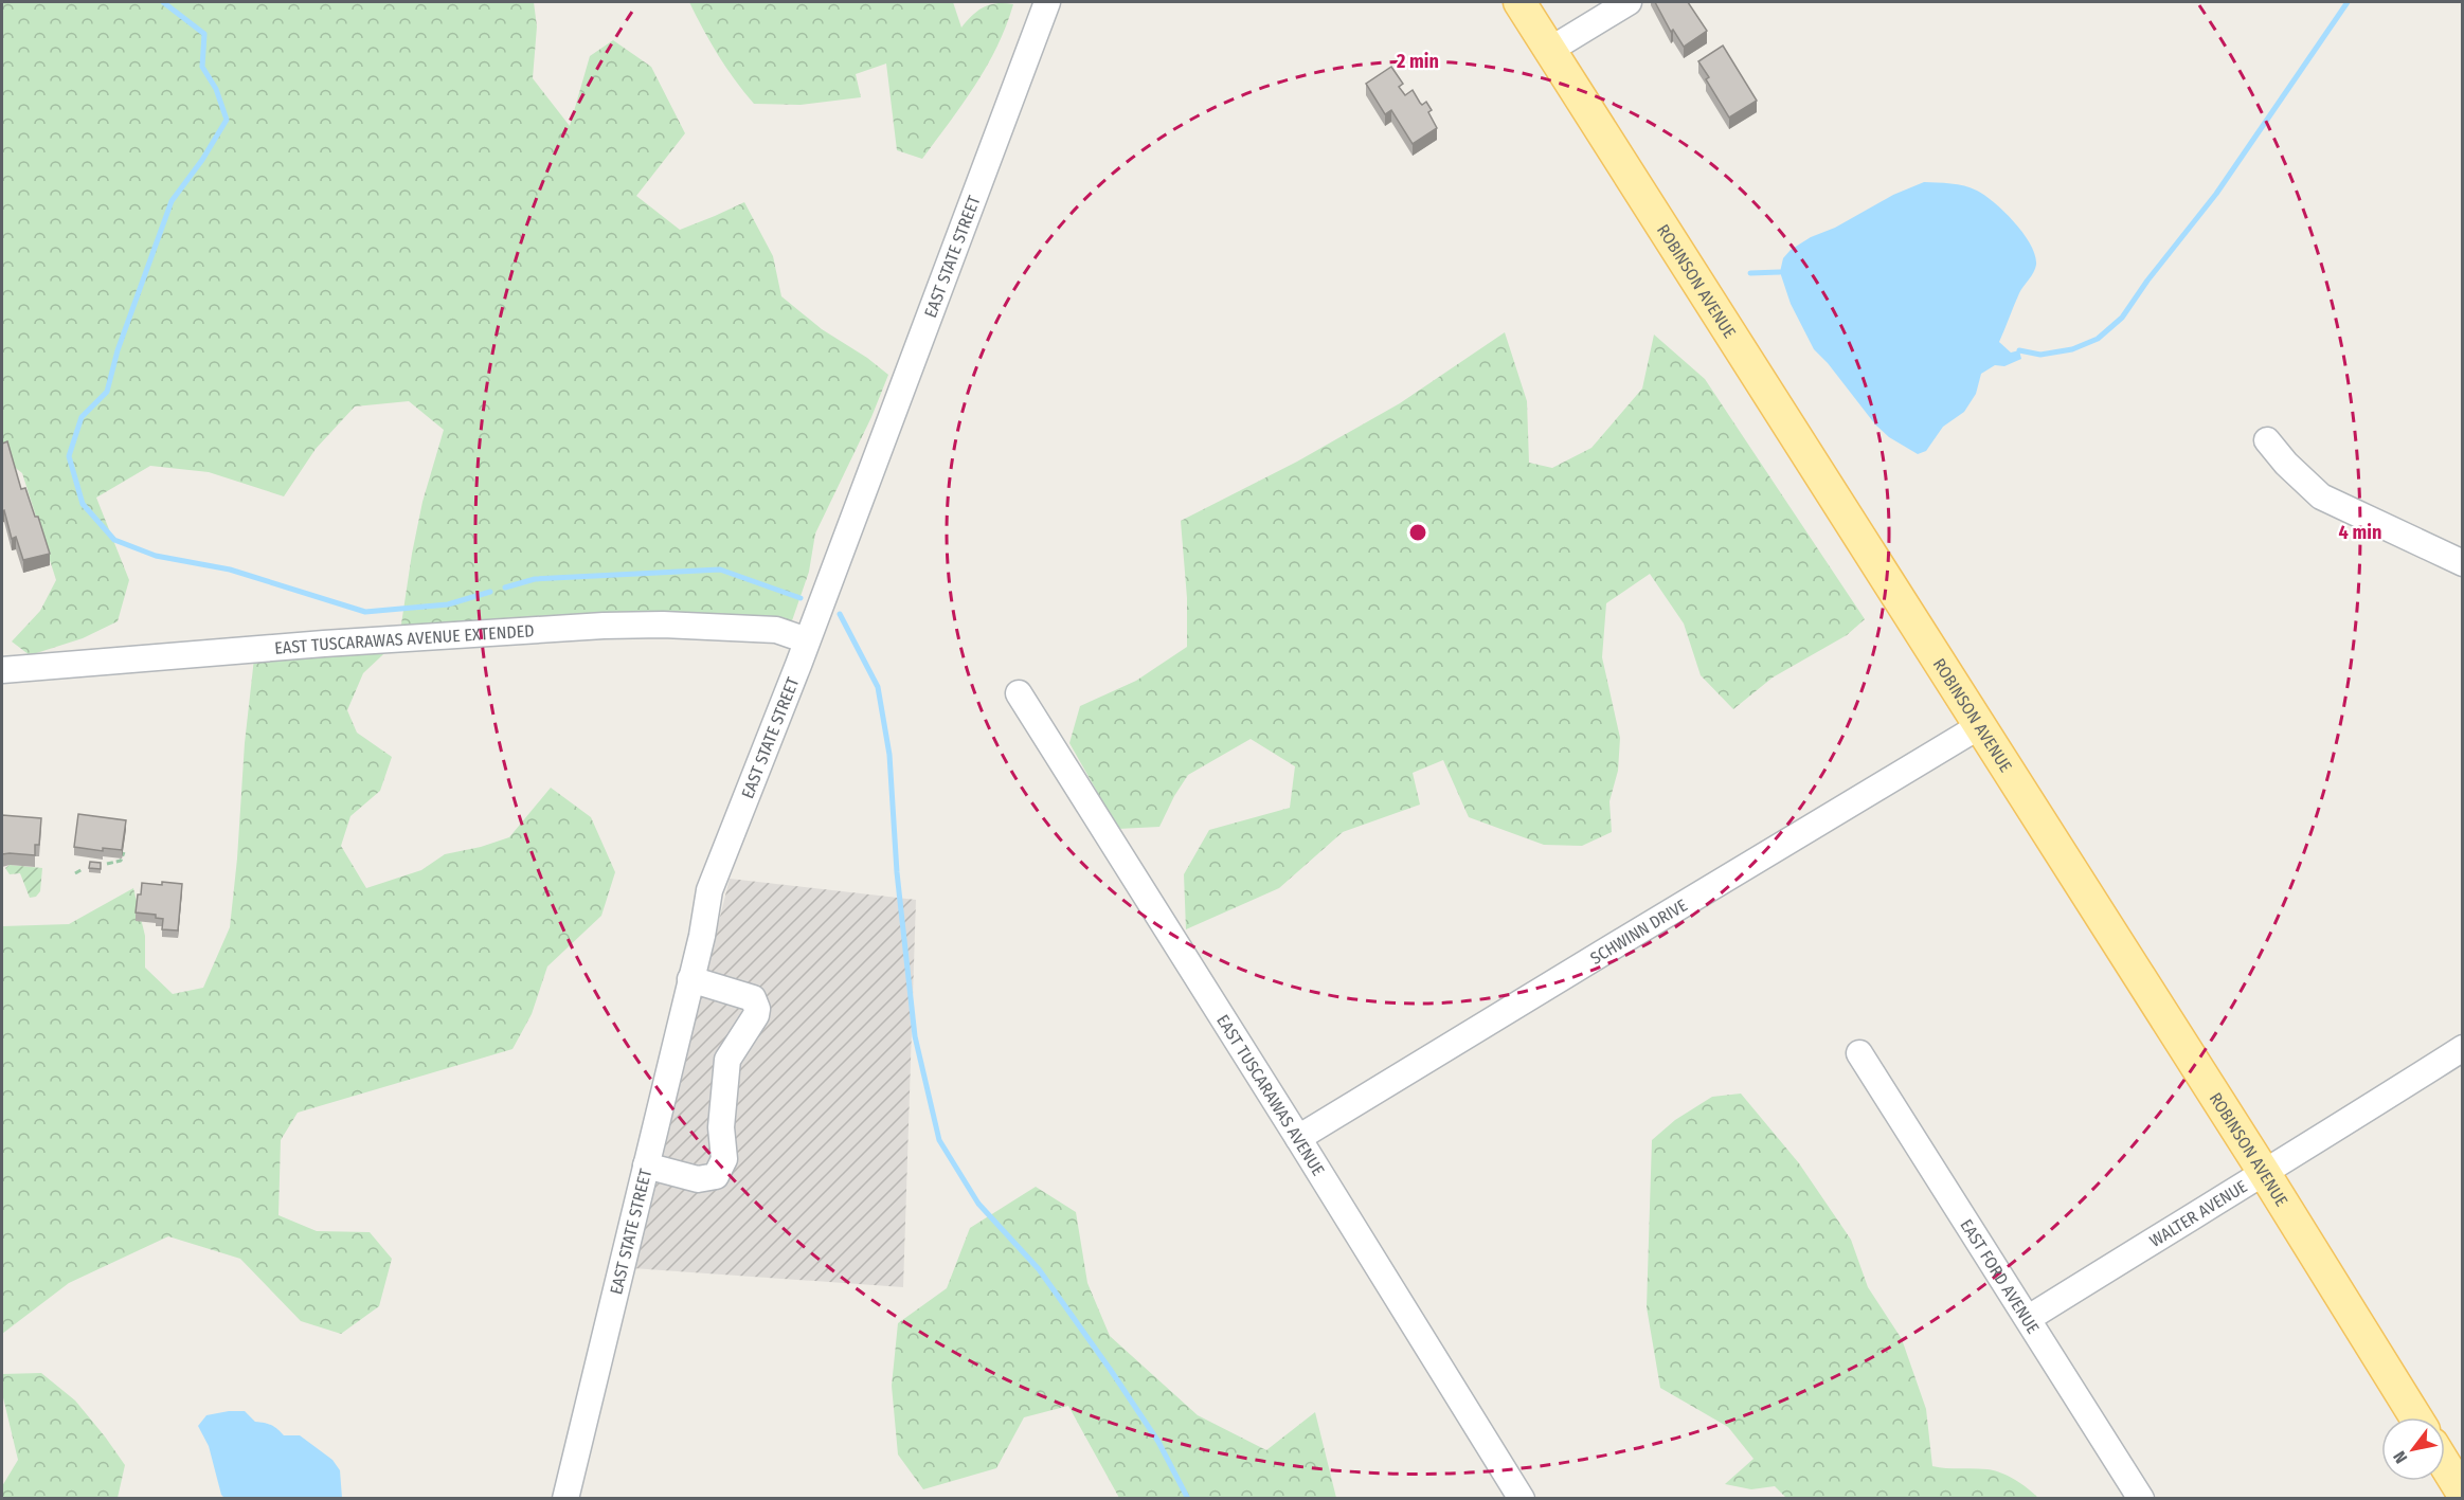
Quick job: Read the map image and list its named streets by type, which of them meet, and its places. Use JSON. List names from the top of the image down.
{
  "streets": {
    "main road": ["ROBINSON AVENUE"],
    "street": [
      "EAST STATE STREET",
      "EAST TUSCARAWAS AVENUE EXTENDED",
      "SCHWINN DRIVE",
      "EAST TUSCARAWAS AVENUE",
      "WALTER AVENUE",
      "EAST FORD AVENUE"
    ]
  },
  "crossings": [
    ["EAST STATE STREET", "EAST TUSCARAWAS AVENUE EXTENDED"],
    ["ROBINSON AVENUE", "SCHWINN DRIVE"],
    ["ROBINSON AVENUE", "WALTER AVENUE"],
    ["SCHWINN DRIVE", "EAST TUSCARAWAS AVENUE"],
    ["WALTER AVENUE", "EAST FORD AVENUE"]
  ],
  "north": "bottom left",
  "rings": ["2 min", "4 min"]
}
